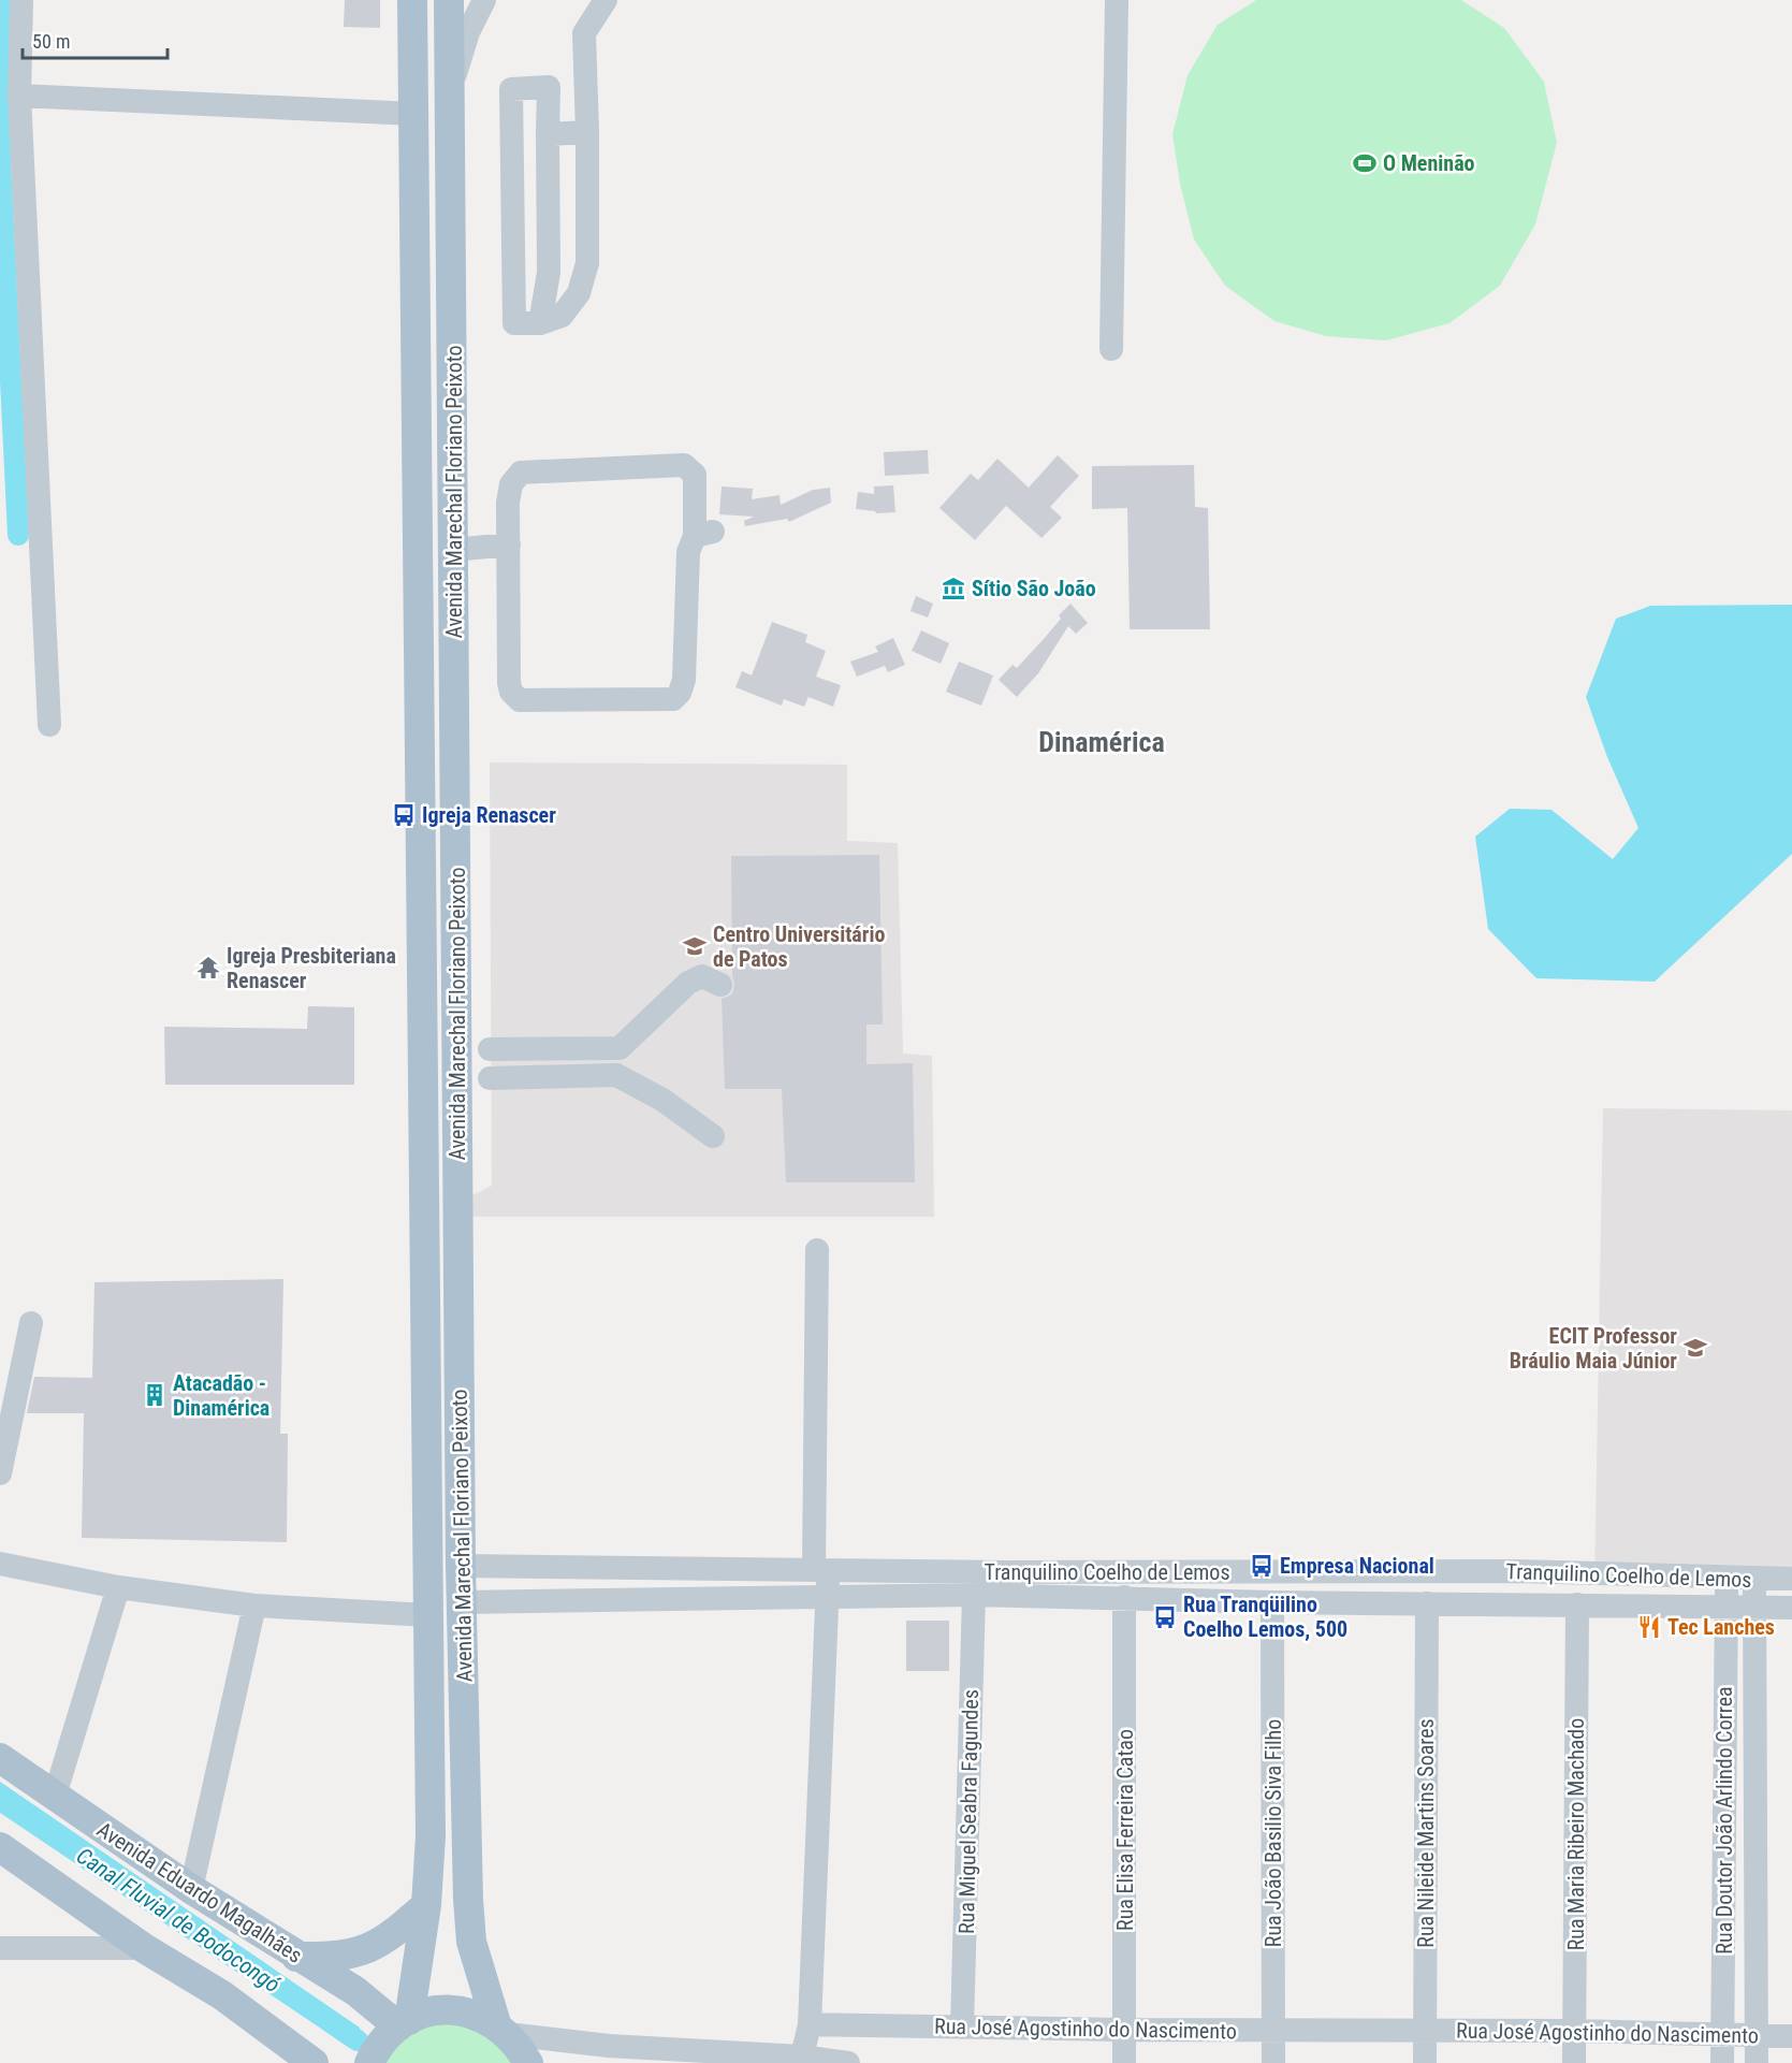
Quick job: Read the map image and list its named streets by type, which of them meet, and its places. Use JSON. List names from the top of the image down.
{
  "streets": {
    "main road": ["Avenida Marechal Floriano Peixoto", "Avenida Eduardo Magalhães"],
    "street": [
      "Tranquilino Coelho de Lemos",
      "Rua Miguel Seabra Fagundes",
      "Rua Doutor João Arlindo Correa",
      "Rua Elisa Ferreira Catao",
      "Rua João Basilio Siva Filho",
      "Rua Nileide Martins Soares",
      "Rua Maria Ribeiro Machado",
      "Rua José Agostinho do Nascimento"
    ]
  },
  "crossings": [
    ["Avenida Marechal Floriano Peixoto", "Tranquilino Coelho de Lemos"],
    ["Avenida Marechal Floriano Peixoto", "Avenida Eduardo Magalhães"],
    ["Tranquilino Coelho de Lemos", "Rua Miguel Seabra Fagundes"],
    ["Tranquilino Coelho de Lemos", "Rua Doutor João Arlindo Correa"],
    ["Tranquilino Coelho de Lemos", "Rua Elisa Ferreira Catao"],
    ["Tranquilino Coelho de Lemos", "Rua João Basilio Siva Filho"],
    ["Tranquilino Coelho de Lemos", "Rua Nileide Martins Soares"],
    ["Tranquilino Coelho de Lemos", "Rua Maria Ribeiro Machado"],
    ["Rua Miguel Seabra Fagundes", "Rua José Agostinho do Nascimento"],
    ["Rua Doutor João Arlindo Correa", "Rua José Agostinho do Nascimento"],
    ["Rua Elisa Ferreira Catao", "Rua José Agostinho do Nascimento"],
    ["Rua João Basilio Siva Filho", "Rua José Agostinho do Nascimento"],
    ["Rua Nileide Martins Soares", "Rua José Agostinho do Nascimento"],
    ["Rua Maria Ribeiro Machado", "Rua José Agostinho do Nascimento"]
  ],
  "districts": ["Dinamérica"],
  "water": ["Canal Fluvial de Bodocongó"],
  "places": {
    "sports": ["O Meninão"],
    "museum": ["Sítio São João"],
    "bus stop": ["Igreja Renascer", "Empresa Nacional", "Rua Tranqüilino Coelho Lemos, 500"],
    "school or university": ["Centro Universitário de Patos", "ECIT Professor Bráulio Maia Júnior"],
    "temple": ["Igreja Presbiteriana Renascer"],
    "building": ["Atacadão - Dinamérica"],
    "restaurant": ["Tec Lanches"]
  },
  "scale_bar": "50 m"
}
